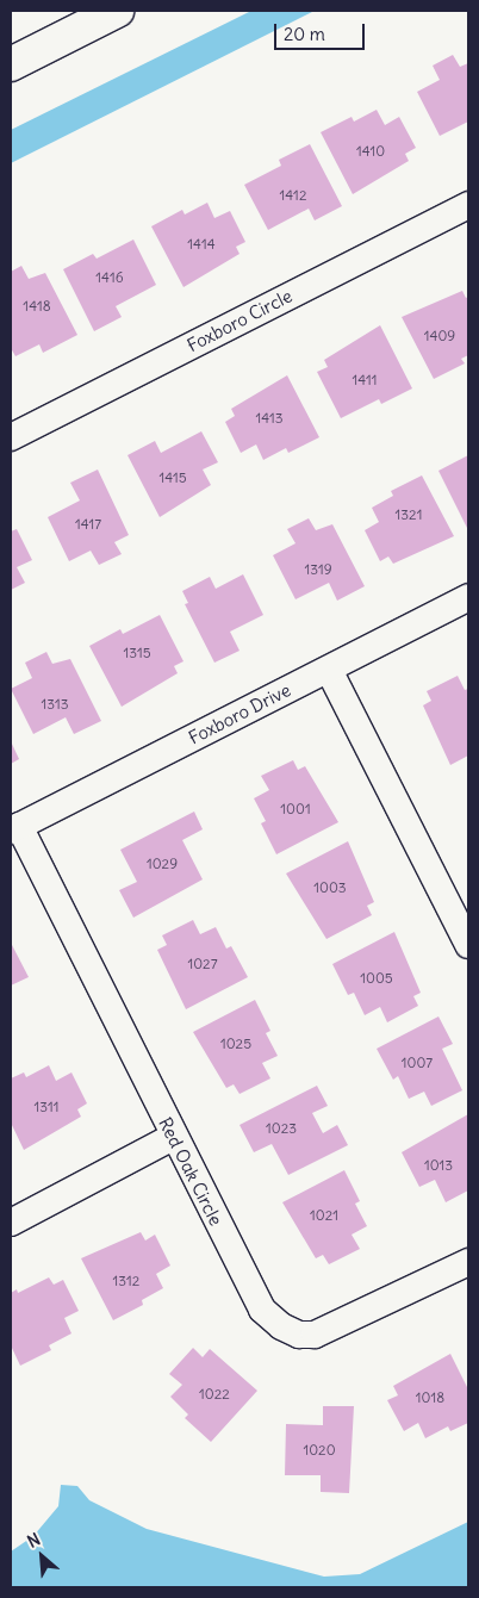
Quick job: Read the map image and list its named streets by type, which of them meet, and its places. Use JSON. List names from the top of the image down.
{
  "streets": {
    "street": ["Foxboro Circle", "Foxboro Drive", "Red Oak Circle"]
  },
  "crossings": [
    ["Foxboro Drive", "Red Oak Circle"]
  ],
  "house_numbers": [
    "1410",
    "1412",
    "1414",
    "1416",
    "1418",
    "1409",
    "1411",
    "1413",
    "1415",
    "1321",
    "1417",
    "1319",
    "1315",
    "1313",
    "1001",
    "1029",
    "1003",
    "1027",
    "1005",
    "1025",
    "1007",
    "1311",
    "1023",
    "1013",
    "1021",
    "1312",
    "1022",
    "1018",
    "1020"
  ],
  "scale_bar": "20 m",
  "north": "top left"
}
